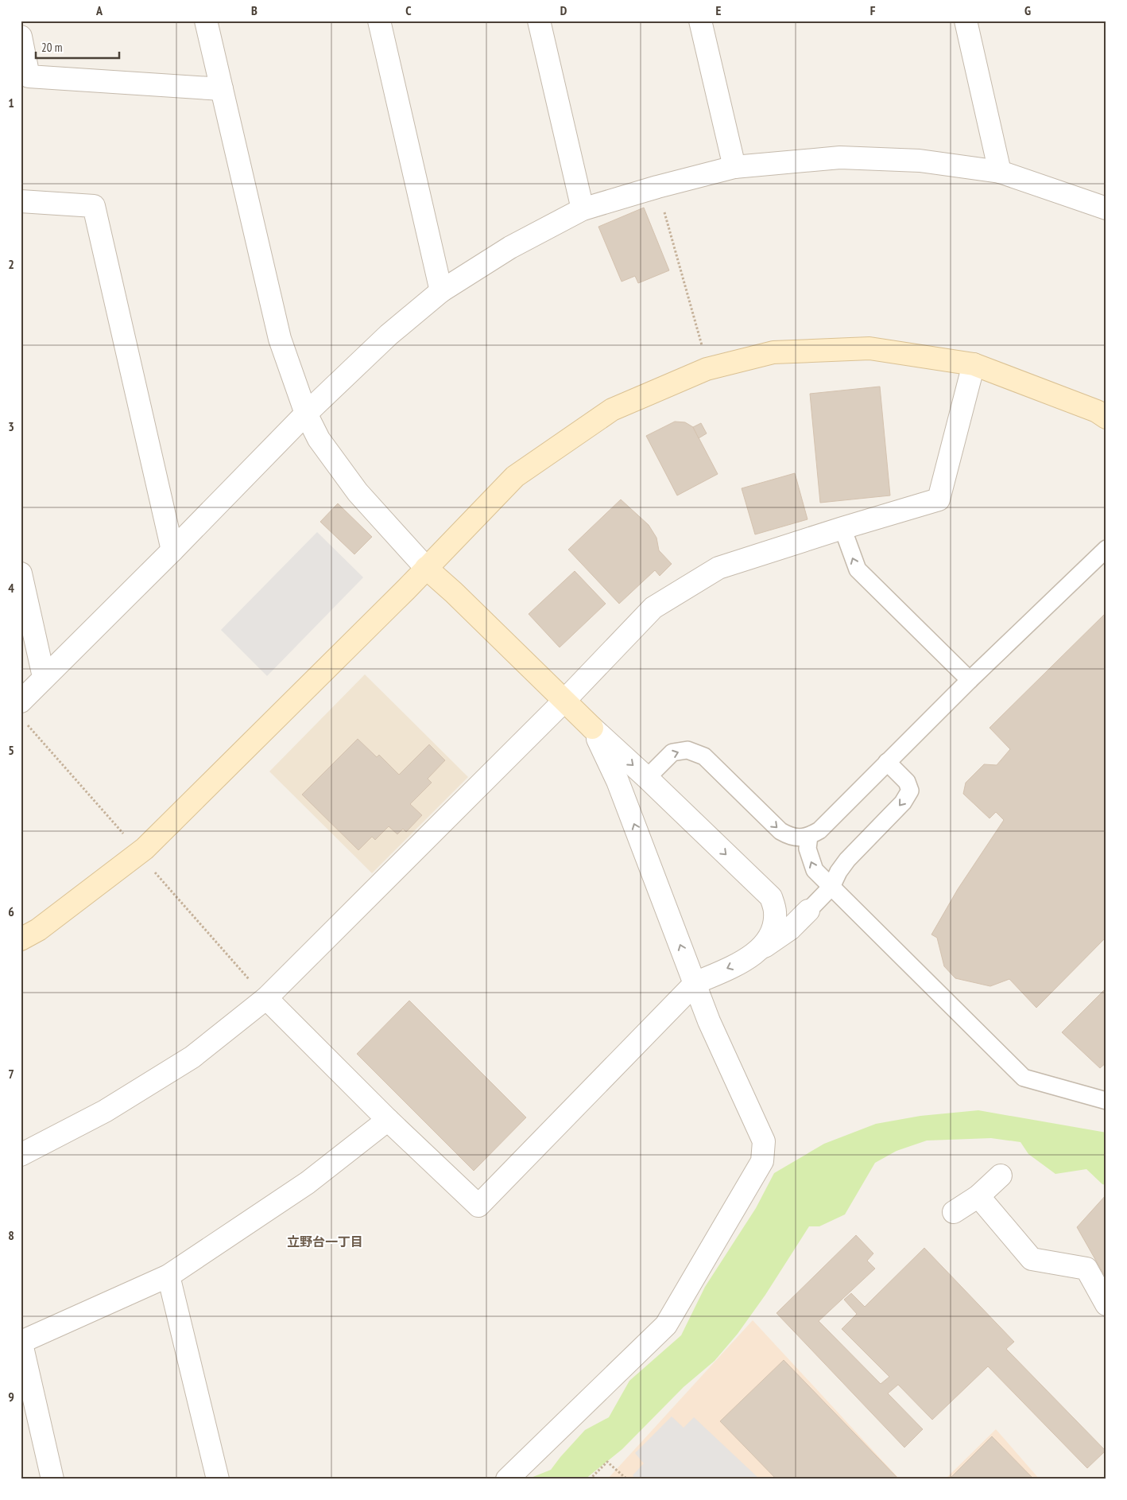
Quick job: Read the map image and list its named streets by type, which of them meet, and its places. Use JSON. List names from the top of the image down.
{
  "districts": ["立野台一丁目"],
  "scale_bar": "20 m",
  "grid": {
    "columns": [
      "A",
      "B",
      "C",
      "D",
      "E",
      "F",
      "G"
    ],
    "rows": [
      "1",
      "2",
      "3",
      "4",
      "5",
      "6",
      "7",
      "8",
      "9"
    ]
  }
}
